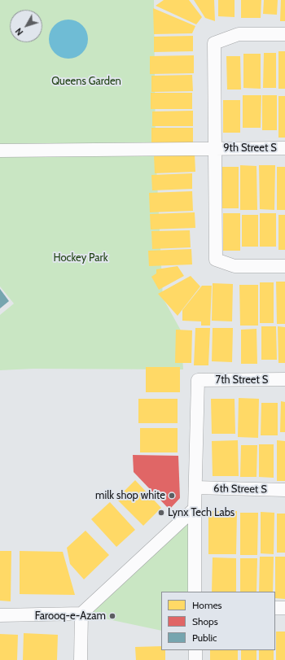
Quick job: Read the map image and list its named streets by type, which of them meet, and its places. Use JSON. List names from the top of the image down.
{
  "streets": {
    "street": ["9th Street S", "7th Street S", "6th Street S"]
  },
  "crossings": [
    ["7th Street S", "6th Street S"]
  ],
  "parks": ["Queens Garden", "Hockey Park"],
  "places": ["milk shop white", "Lynx Tech Labs", "Farooq-e-Azam"],
  "legend": ["Homes", "Shops", "Public"],
  "north": "bottom left"
}
